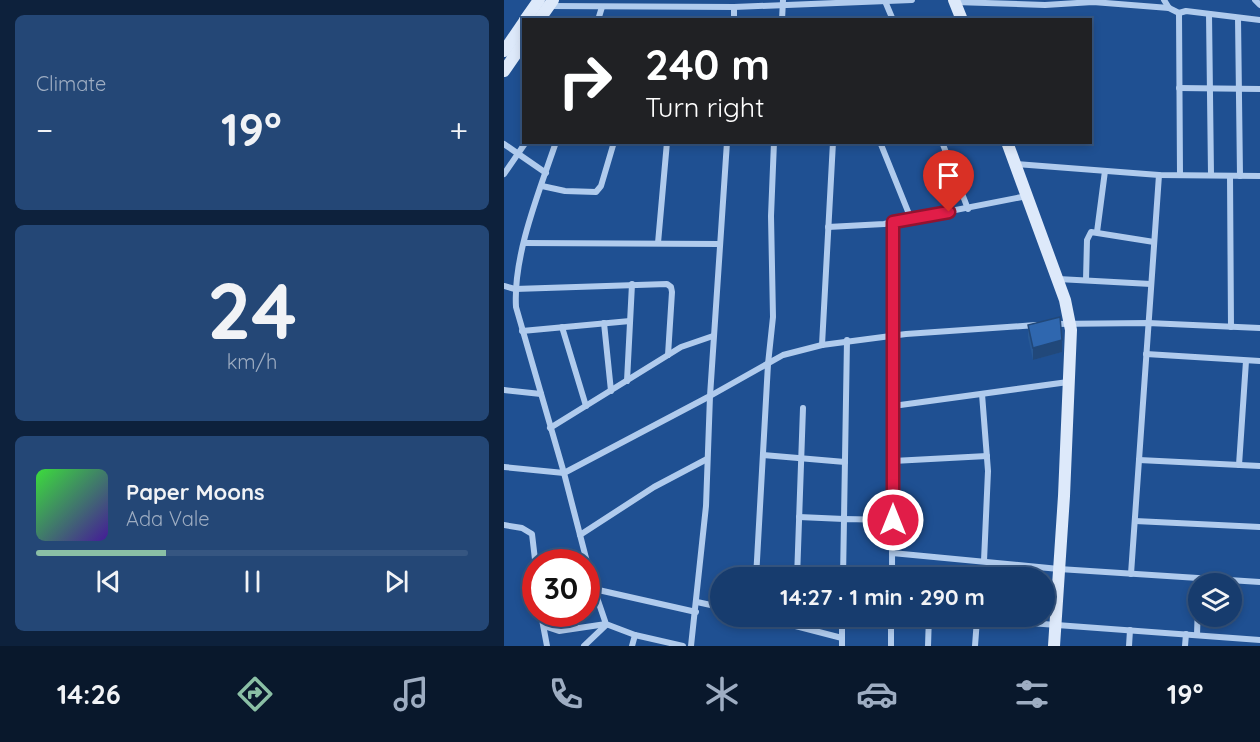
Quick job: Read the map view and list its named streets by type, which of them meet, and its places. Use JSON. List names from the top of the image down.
{
  "page": {
    "tile": [
      "Climate",
      ["24", "km/h"]
    ],
    "turn": ["240 m", "Turn right"],
    "heat": ["−", "19°", "+"],
    "song": ["Paper Moons", "Ada Vale"],
    "limit": "30",
    "trip": "14:27 · 1 min · 290 m",
    "tabs": ["14:26", "19°"]
  }
}
